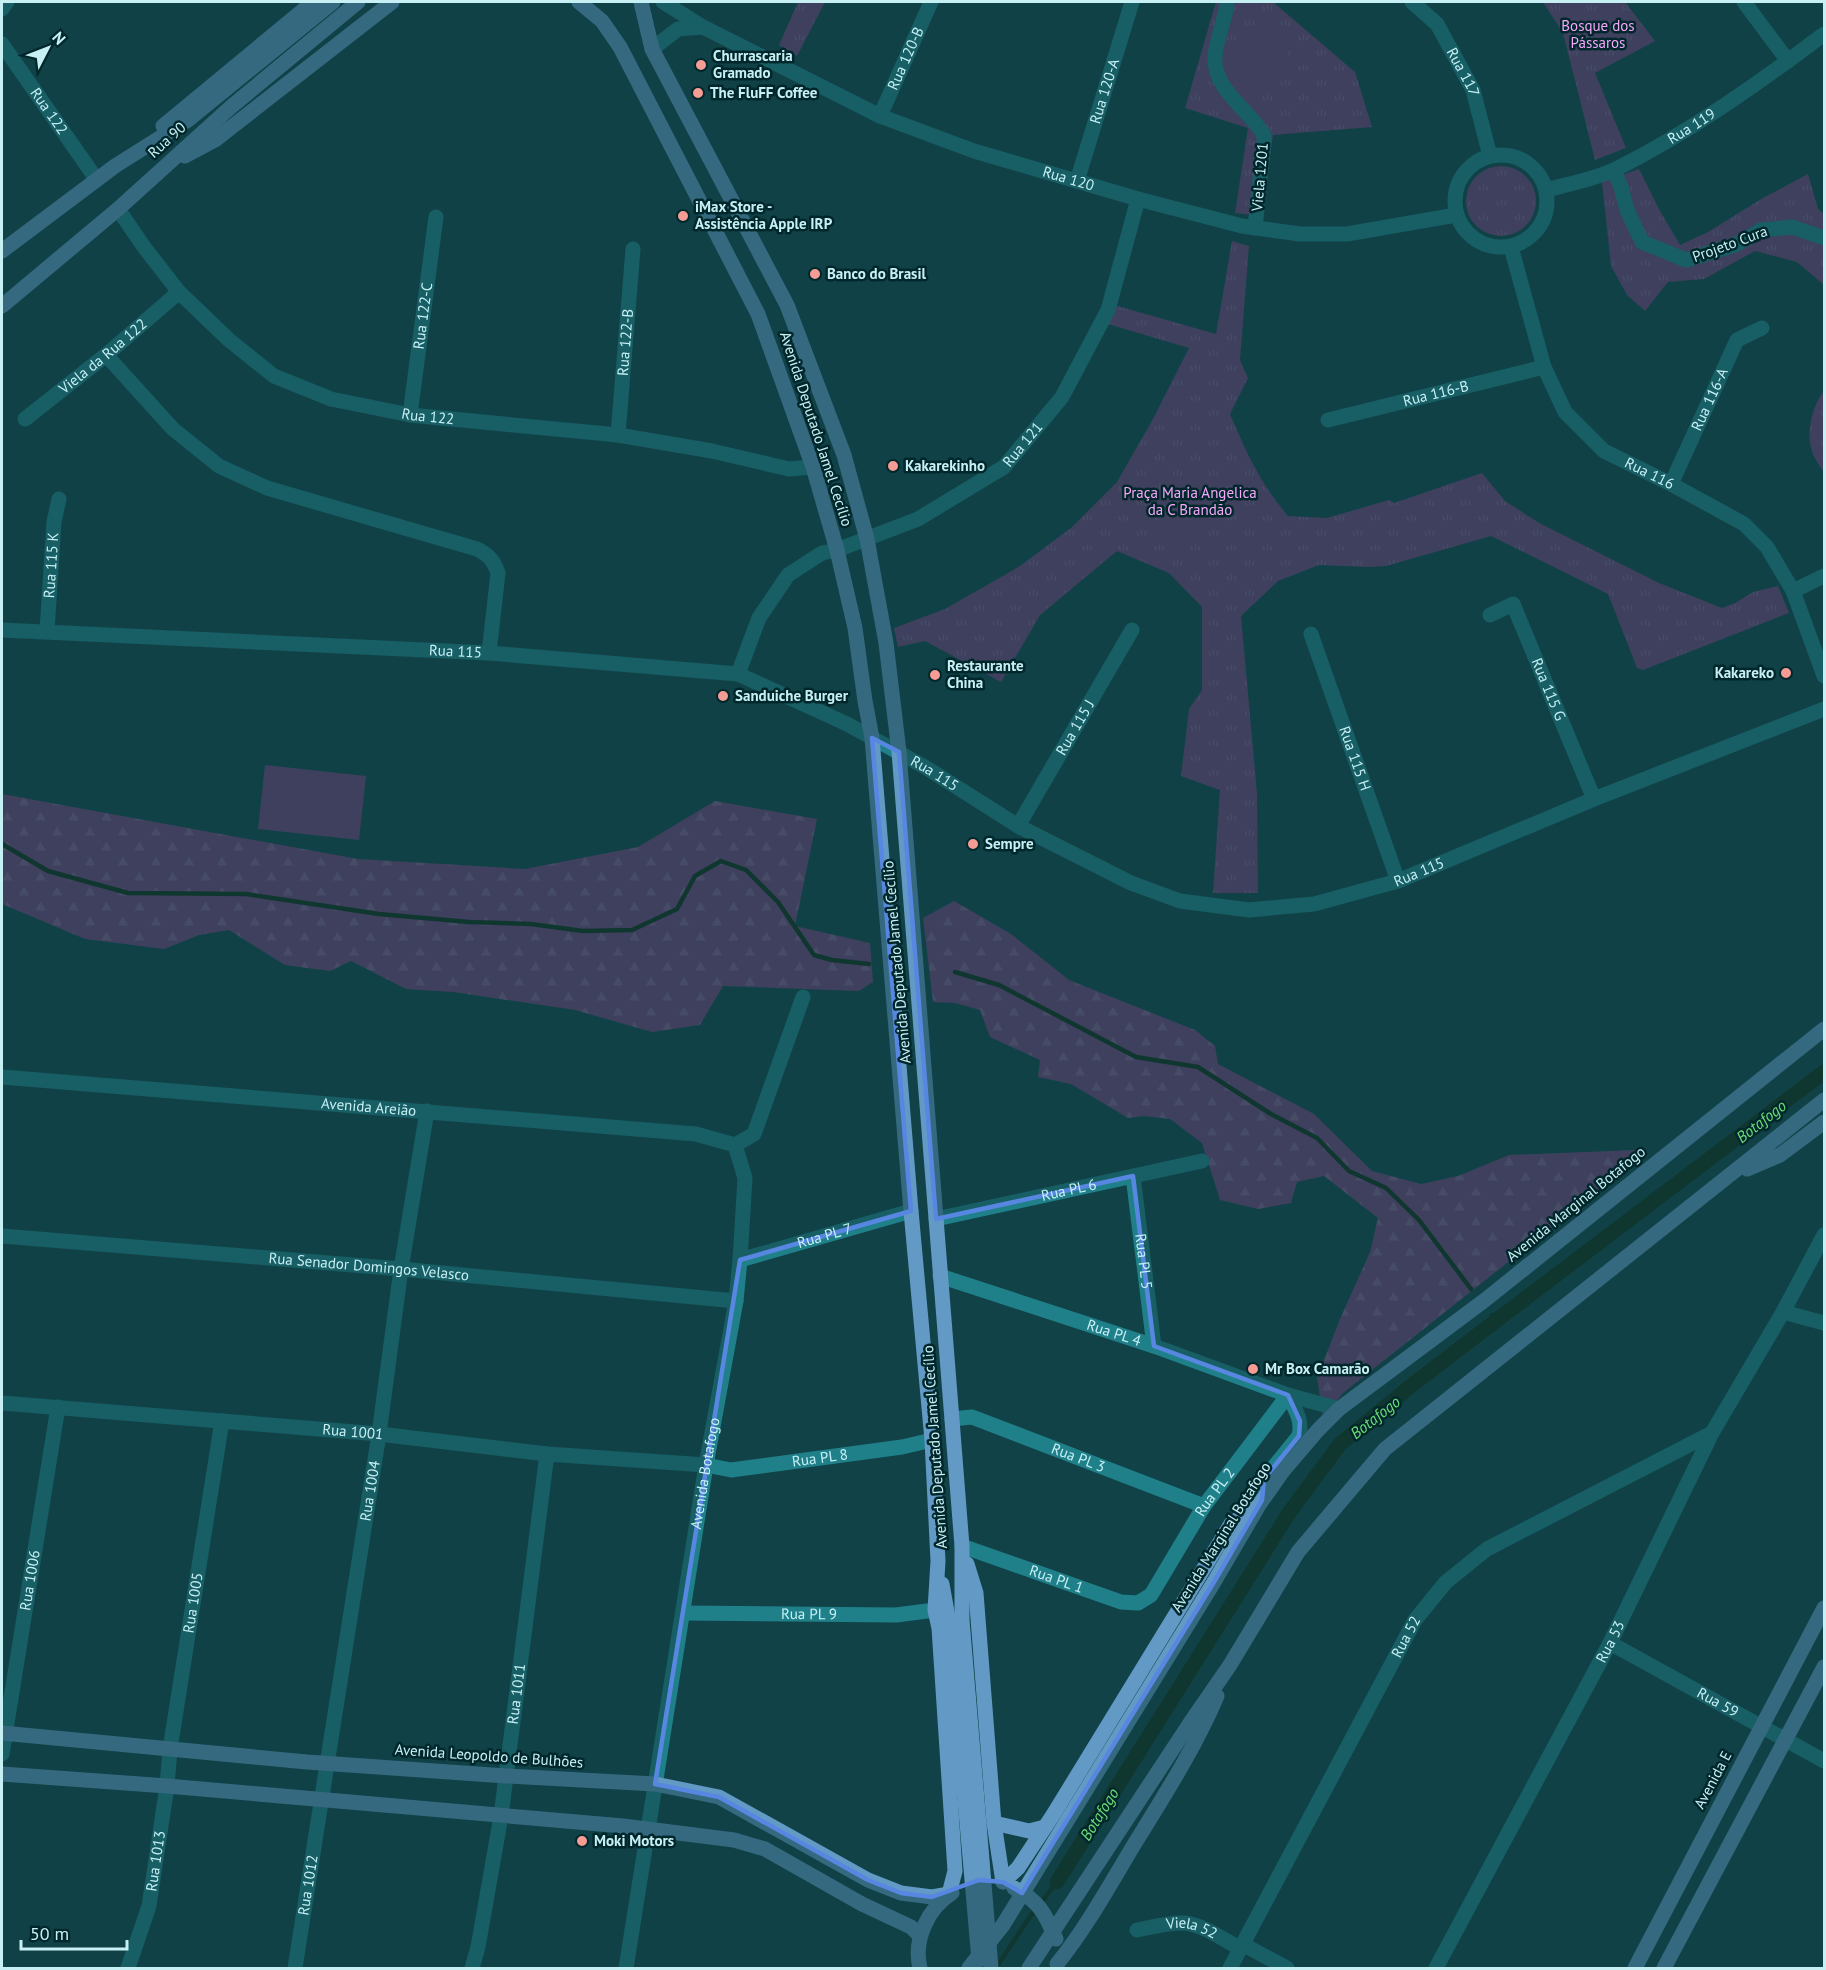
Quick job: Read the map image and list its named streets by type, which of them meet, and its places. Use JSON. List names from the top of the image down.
{
  "streets": {
    "main road": [
      "Rua 90",
      "Avenida Deputado Jamel Cecílio",
      "Avenida Marginal Botafogo",
      "Avenida Leopoldo de Bulhões",
      "Avenida E"
    ],
    "street": [
      "Rua 120-B",
      "Rua 117",
      "Rua 120-A",
      "Rua 122",
      "Rua 119",
      "Viela 1201",
      "Rua 120",
      "Projeto Cura",
      "Rua 122-C",
      "Rua 122-B",
      "Viela da Rua 122",
      "Rua 116-B",
      "Rua 116-A",
      "Rua 121",
      "Rua 116",
      "Rua 115 K",
      "Rua 115",
      "Rua 115 G",
      "Rua 115 J",
      "Rua 115 H",
      "Avenida Areião",
      "Rua PL 6",
      "Rua PL 7",
      "Rua PL 5",
      "Rua Senador Domingos Velasco",
      "Rua PL 4",
      "Rua 1001",
      "Rua PL 8",
      "Rua PL 3",
      "Avenida Botafogo",
      "Rua 1004",
      "Rua PL 2",
      "Rua PL 1",
      "Rua 1006",
      "Rua 1005",
      "Rua PL 9",
      "Rua 52",
      "Rua 53",
      "Rua 1011",
      "Rua 59",
      "Rua 1013",
      "Rua 1012",
      "Viela 52"
    ]
  },
  "crossings": [
    ["Rua 120-B", "Rua 120"],
    ["Rua 117", "Rua 119"],
    ["Rua 117", "Rua 120"],
    ["Rua 117", "Rua 116"],
    ["Rua 120-A", "Rua 120"],
    ["Rua 122", "Rua 90"],
    ["Rua 122", "Rua 122-C"],
    ["Rua 122", "Rua 122-B"],
    ["Rua 122", "Viela da Rua 122"],
    ["Rua 122", "Avenida Deputado Jamel Cecílio"],
    ["Rua 119", "Rua 120"],
    ["Rua 119", "Projeto Cura"],
    ["Rua 119", "Rua 116"],
    ["Viela 1201", "Rua 120"],
    ["Rua 120", "Rua 121"],
    ["Rua 120", "Rua 116"],
    ["Rua 116-B", "Rua 116"],
    ["Rua 116-A", "Rua 116"],
    ["Avenida Deputado Jamel Cecílio", "Rua 121"],
    ["Avenida Deputado Jamel Cecílio", "Rua 115"],
    ["Avenida Deputado Jamel Cecílio", "Rua PL 6"],
    ["Avenida Deputado Jamel Cecílio", "Rua PL 7"],
    ["Avenida Deputado Jamel Cecílio", "Rua PL 4"],
    ["Avenida Deputado Jamel Cecílio", "Rua PL 8"],
    ["Avenida Deputado Jamel Cecílio", "Rua PL 3"],
    ["Avenida Deputado Jamel Cecílio", "Rua PL 1"],
    ["Avenida Deputado Jamel Cecílio", "Rua PL 9"],
    ["Avenida Deputado Jamel Cecílio", "Avenida Leopoldo de Bulhões"],
    ["Rua 121", "Rua 115"],
    ["Rua 115 K", "Rua 115"],
    ["Rua 115", "Rua 115 G"],
    ["Rua 115", "Rua 115 J"],
    ["Rua 115", "Rua 115 H"],
    ["Avenida Areião", "Avenida Botafogo"],
    ["Avenida Areião", "Rua 1004"],
    ["Rua PL 6", "Rua PL 5"],
    ["Avenida Marginal Botafogo", "Rua PL 4"],
    ["Rua PL 7", "Avenida Botafogo"],
    ["Rua PL 5", "Rua PL 4"],
    ["Rua Senador Domingos Velasco", "Avenida Botafogo"],
    ["Rua Senador Domingos Velasco", "Rua 1004"],
    ["Rua PL 4", "Rua PL 2"],
    ["Rua 1001", "Rua PL 8"],
    ["Rua 1001", "Avenida Botafogo"],
    ["Rua 1001", "Rua 1004"],
    ["Rua 1001", "Rua 1006"],
    ["Rua 1001", "Rua 1005"],
    ["Rua 1001", "Rua 1011"],
    ["Rua PL 8", "Avenida Botafogo"],
    ["Rua PL 3", "Rua PL 2"],
    ["Avenida Botafogo", "Rua PL 9"],
    ["Avenida Botafogo", "Avenida Leopoldo de Bulhões"],
    ["Rua 1004", "Avenida Leopoldo de Bulhões"],
    ["Rua 1004", "Rua 1012"],
    ["Rua PL 2", "Rua PL 1"],
    ["Rua 1006", "Avenida Leopoldo de Bulhões"],
    ["Rua 1005", "Avenida Leopoldo de Bulhões"],
    ["Rua 1005", "Rua 1013"],
    ["Rua 52", "Rua 53"],
    ["Rua 52", "Viela 52"],
    ["Rua 53", "Rua 59"],
    ["Rua 1011", "Avenida Leopoldo de Bulhões"],
    ["Rua 59", "Avenida E"]
  ],
  "water": ["Botafogo"],
  "parks": ["Bosque dos Pássaros", "Praça Maria Angelica da C Brandão"],
  "places": [
    "Churrascaria Gramado",
    "The FluFF Coffee",
    "iMax Store - Assistência Apple IRP",
    "Banco do Brasil",
    "Kakarekinho",
    "Kakareko",
    "Restaurante China",
    "Sanduiche Burger",
    "Sempre",
    "Mr Box Camarão",
    "Moki Motors"
  ],
  "scale_bar": "50 m",
  "north": "top right"
}
